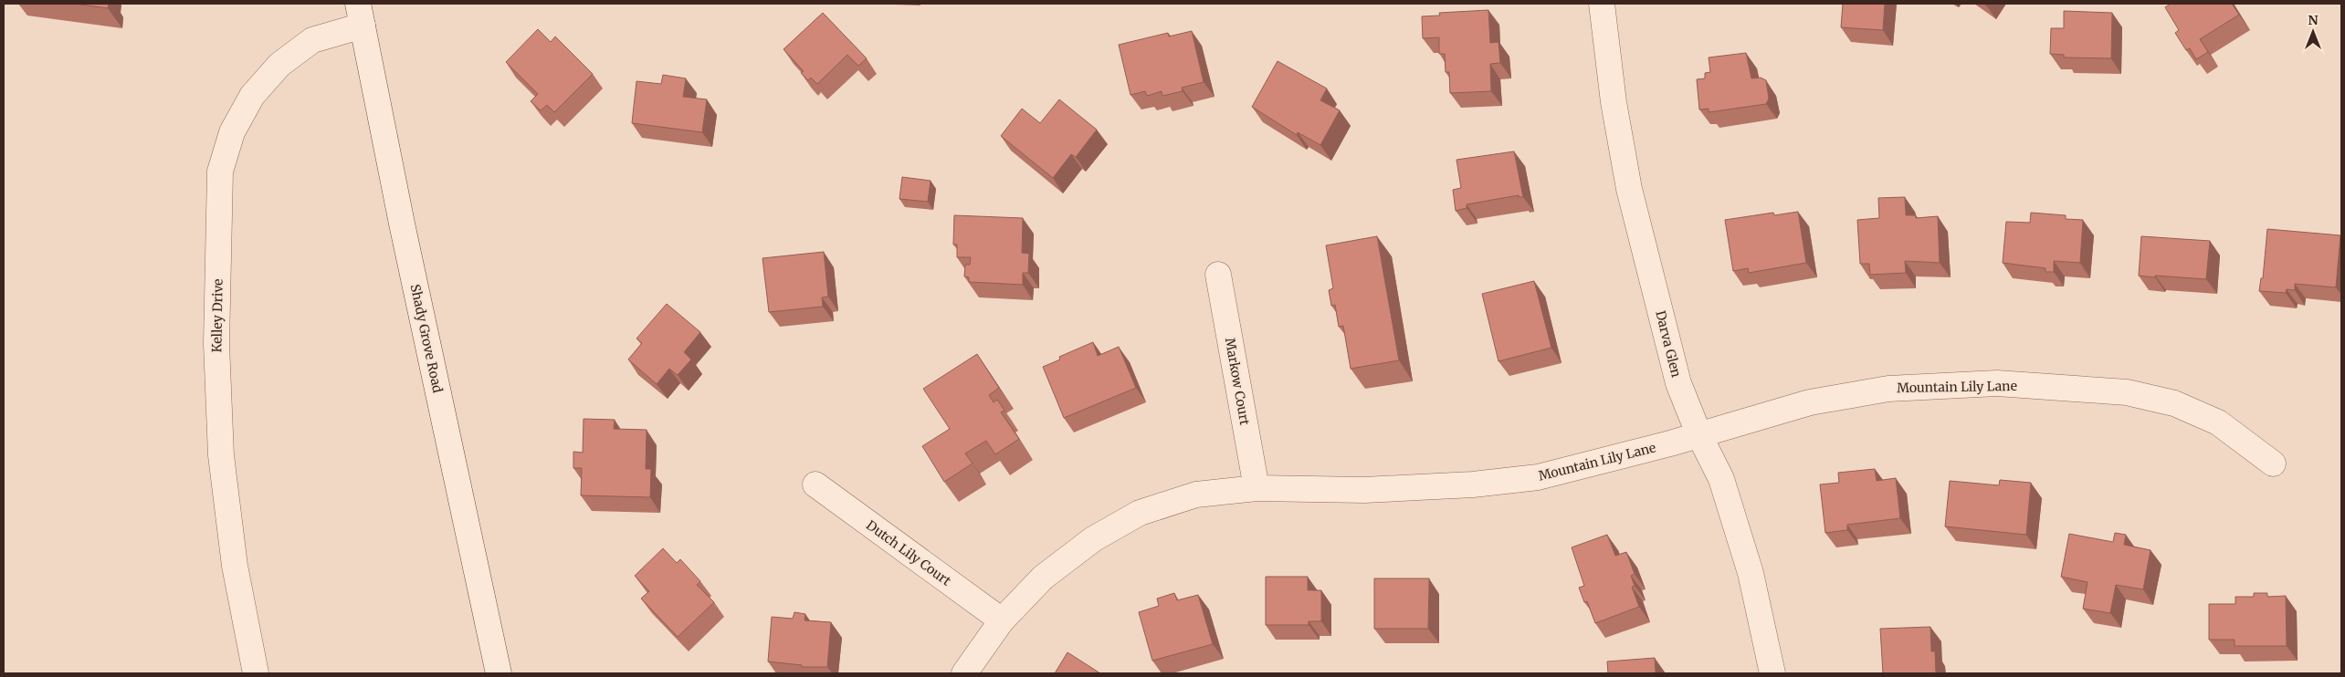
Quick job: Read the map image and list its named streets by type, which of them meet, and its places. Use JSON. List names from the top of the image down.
{
  "streets": {
    "street": [
      "Kelley Drive",
      "Shady Grove Road",
      "Darva Glen",
      "Markow Court",
      "Mountain Lily Lane",
      "Dutch Lily Court"
    ]
  },
  "crossings": [
    ["Kelley Drive", "Shady Grove Road"],
    ["Darva Glen", "Mountain Lily Lane"],
    ["Markow Court", "Mountain Lily Lane"],
    ["Mountain Lily Lane", "Dutch Lily Court"]
  ],
  "north": "top"
}
